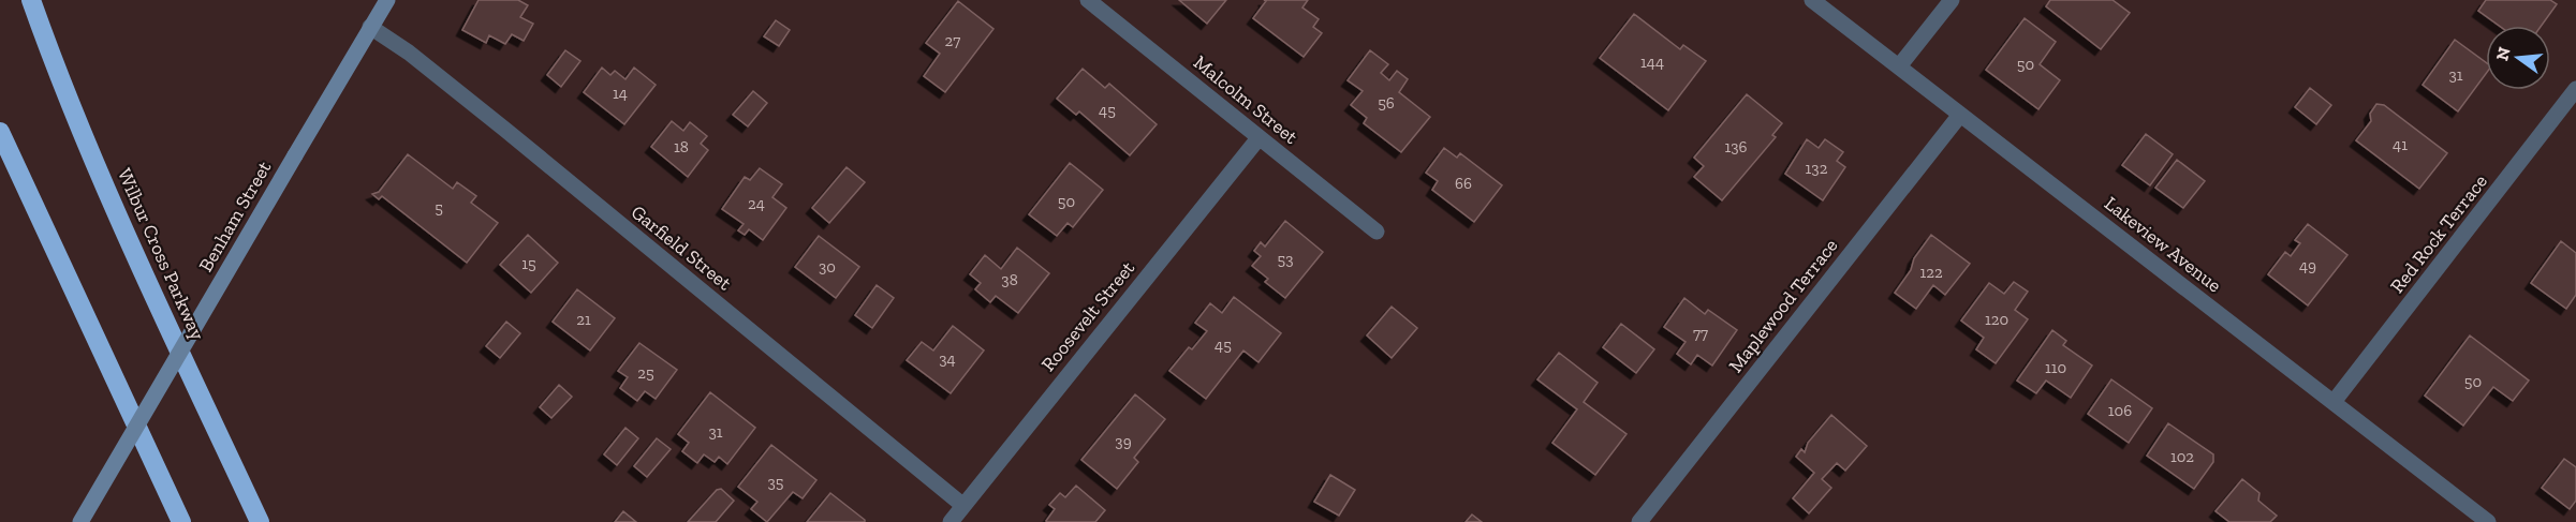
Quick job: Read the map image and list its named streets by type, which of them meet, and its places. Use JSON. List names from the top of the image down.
{
  "streets": {
    "highway": ["Wilbur Cross Parkway"],
    "main road": ["Benham Street"],
    "street": [
      "Malcolm Street",
      "Red Rock Terrace",
      "Lakeview Avenue",
      "Garfield Street",
      "Maplewood Terrace",
      "Roosevelt Street"
    ]
  },
  "crossings": [
    ["Malcolm Street", "Roosevelt Street"],
    ["Benham Street", "Garfield Street"],
    ["Red Rock Terrace", "Lakeview Avenue"],
    ["Lakeview Avenue", "Maplewood Terrace"],
    ["Garfield Street", "Roosevelt Street"]
  ],
  "house_numbers": [
    "27",
    "144",
    "50",
    "31",
    "14",
    "56",
    "45",
    "41",
    "18",
    "136",
    "132",
    "66",
    "50",
    "24",
    "5",
    "53",
    "15",
    "49",
    "30",
    "122",
    "38",
    "21",
    "120",
    "77",
    "45",
    "34",
    "110",
    "25",
    "50",
    "106",
    "31",
    "39",
    "102",
    "35"
  ],
  "north": "left"
}
